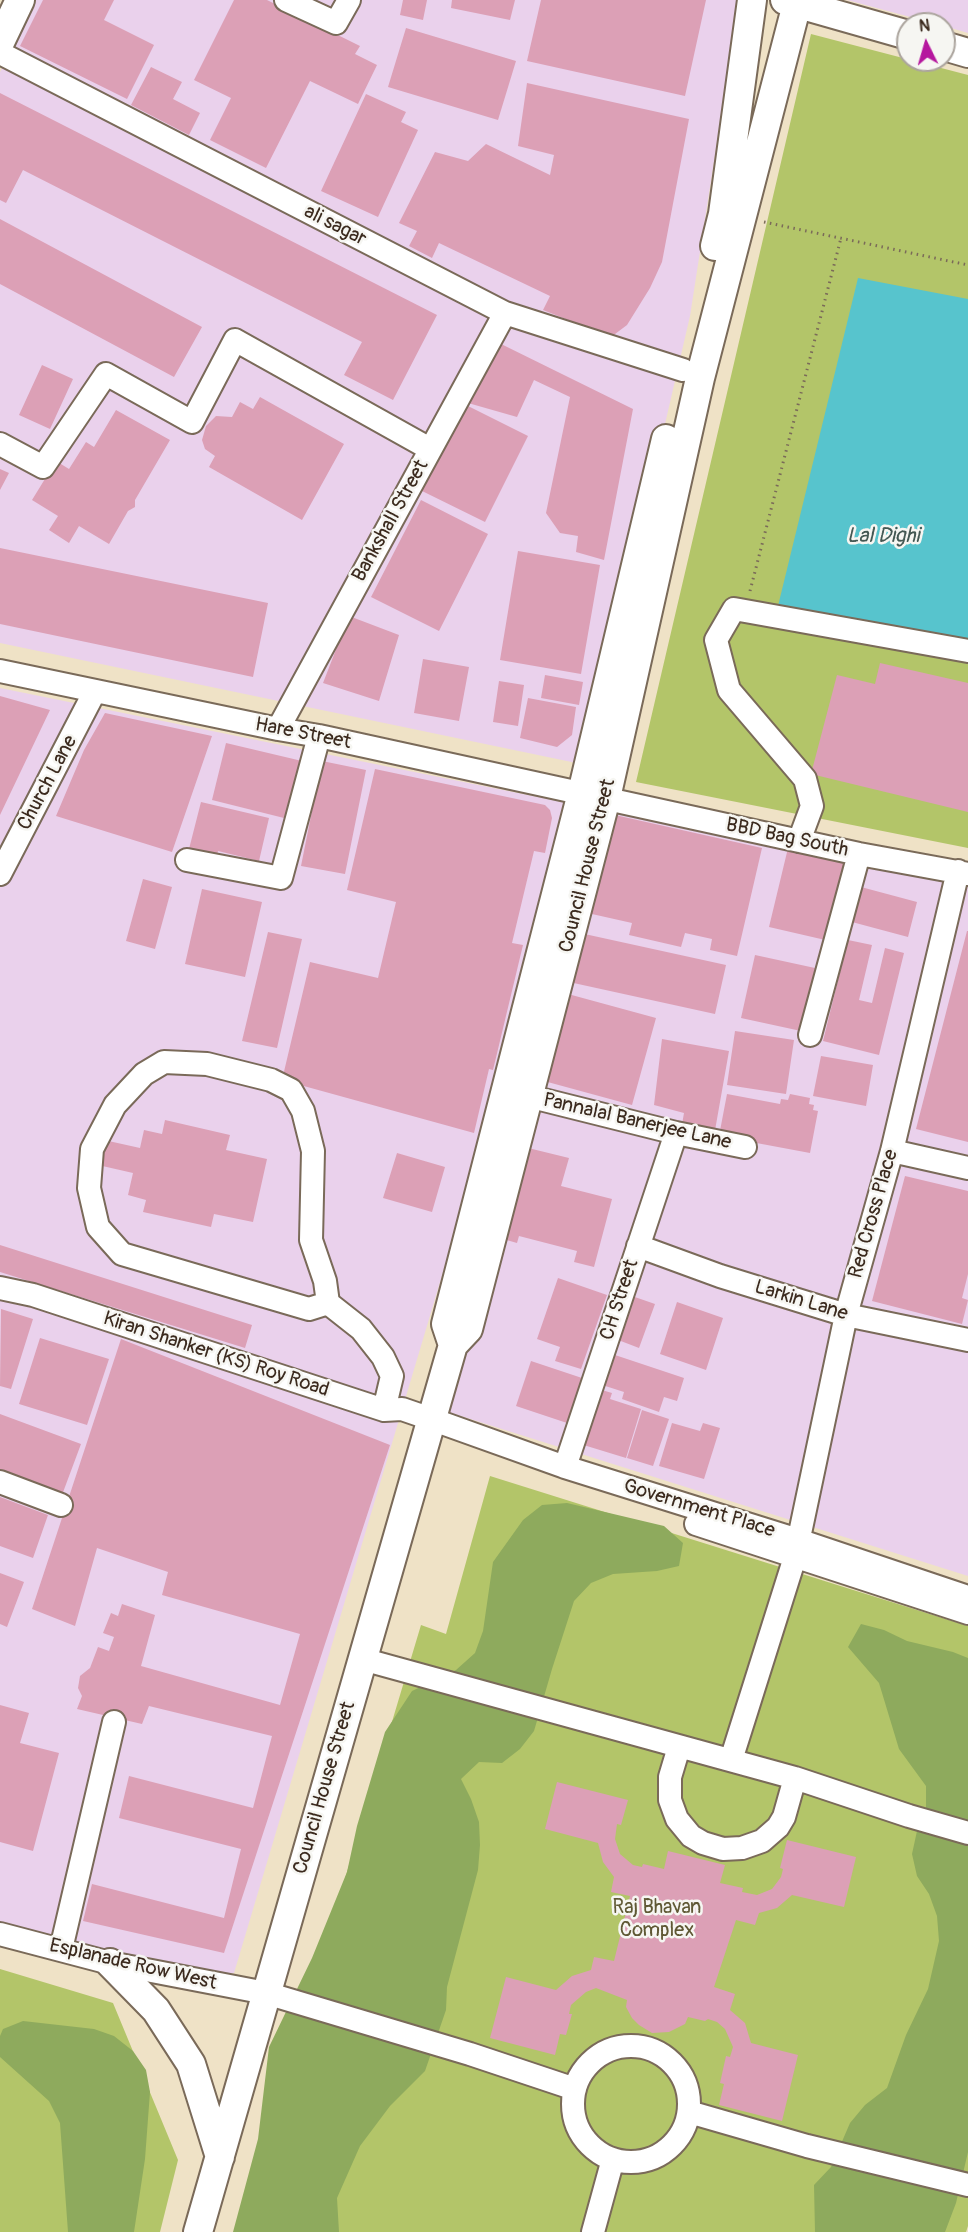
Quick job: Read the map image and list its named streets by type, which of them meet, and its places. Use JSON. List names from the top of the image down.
{
  "streets": {
    "main road": ["Council House Street"],
    "street": [
      "ali sagar",
      "Bankshall Street",
      "Hare Street",
      "Church Lane",
      "BBD Bag South",
      "Pannalal Banerjee Lane",
      "Red Cross Place",
      "CH Street",
      "Larkin Lane",
      "Kiran Shanker (KS) Roy Road",
      "Government Place",
      "Esplanade Row West"
    ]
  },
  "crossings": [
    ["ali sagar", "Bankshall Street"],
    ["ali sagar", "Council House Street"],
    ["Bankshall Street", "Hare Street"],
    ["Hare Street", "Church Lane"],
    ["Hare Street", "BBD Bag South"],
    ["Hare Street", "Council House Street"],
    ["BBD Bag South", "Council House Street"],
    ["BBD Bag South", "Red Cross Place"],
    ["Council House Street", "Pannalal Banerjee Lane"],
    ["Council House Street", "Kiran Shanker (KS) Roy Road"],
    ["Council House Street", "Government Place"],
    ["Council House Street", "Esplanade Row West"],
    ["Pannalal Banerjee Lane", "CH Street"],
    ["Red Cross Place", "Larkin Lane"],
    ["Red Cross Place", "Government Place"],
    ["CH Street", "Larkin Lane"],
    ["CH Street", "Government Place"],
    ["Kiran Shanker (KS) Roy Road", "Government Place"]
  ],
  "water": ["Lal Dighi"],
  "parks": ["Raj Bhavan Complex"],
  "north": "top"
}
